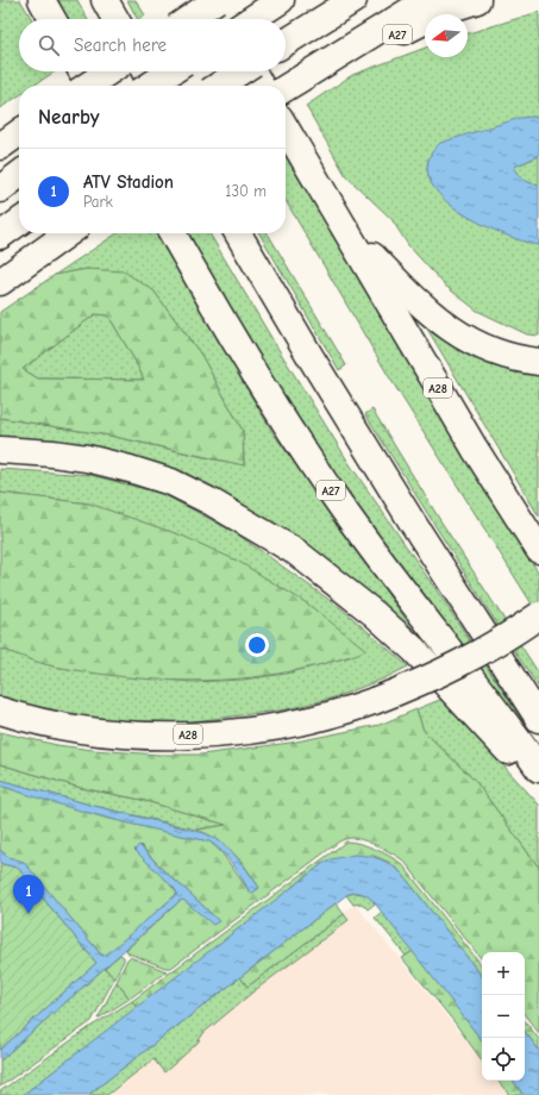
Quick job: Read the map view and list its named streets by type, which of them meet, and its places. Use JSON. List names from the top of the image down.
{
  "streets": {
    "highway": ["A27", "A28"]
  },
  "north": "left",
  "page": {
    "search": "Search here",
    "heading": "Nearby",
    "list": [
      {
        "mark": "1",
        "name": "ATV Stadion",
        "note": "Park",
        "value": "130 m"
      }
    ],
    "pins": "1",
    "map_buttons": ["+", "−"]
  }
}
